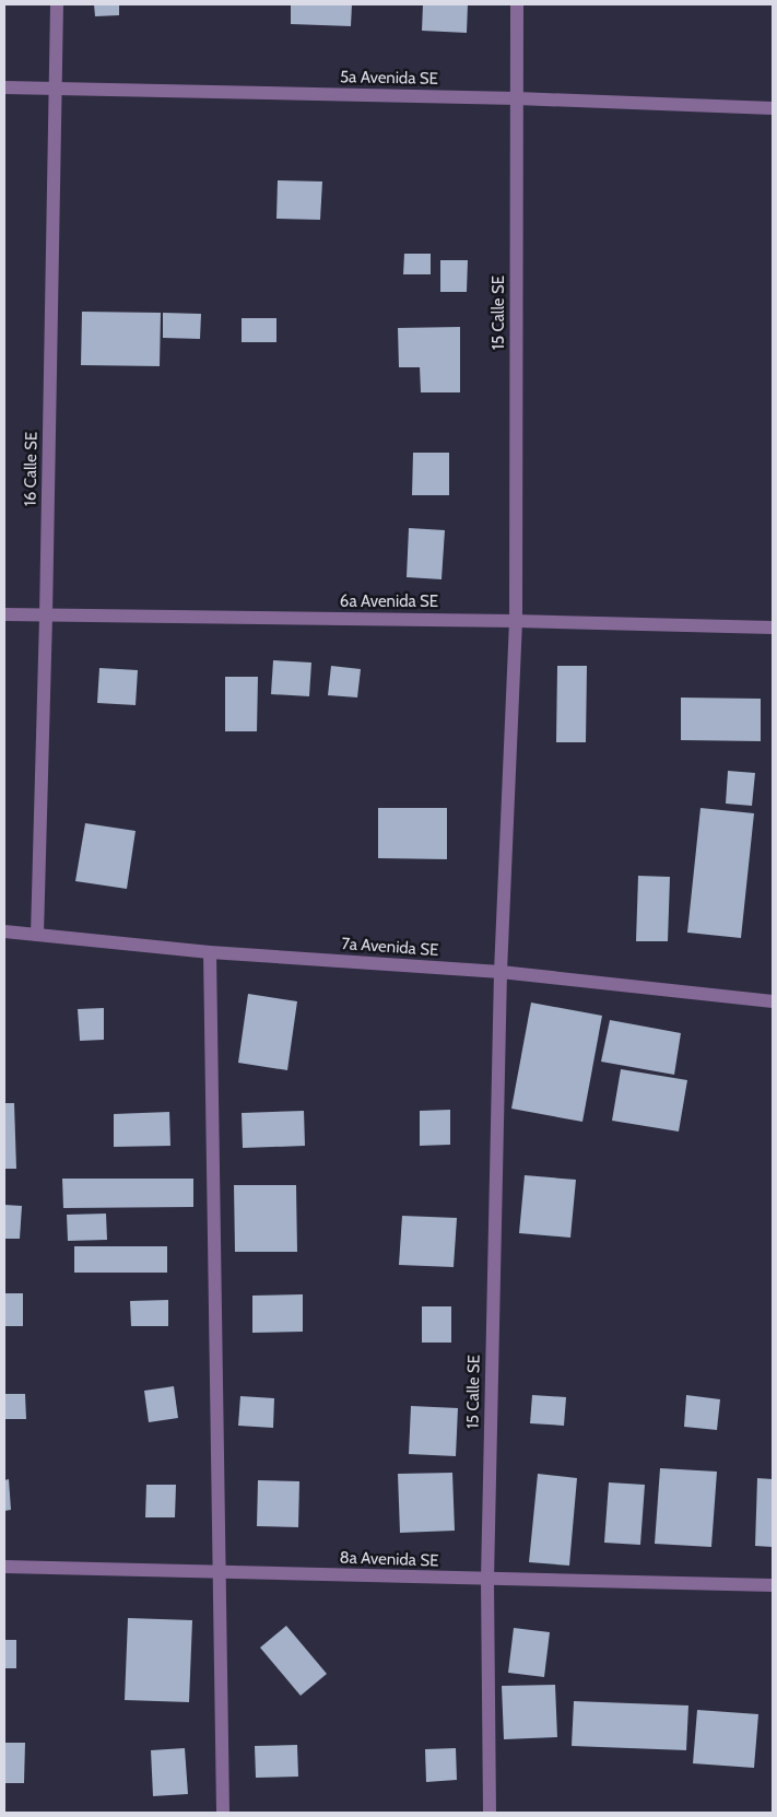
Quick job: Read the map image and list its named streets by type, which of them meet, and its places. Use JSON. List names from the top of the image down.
{
  "streets": {
    "street": [
      "5a Avenida SE",
      "15 Calle SE",
      "16 Calle SE",
      "6a Avenida SE",
      "7a Avenida SE",
      "8a Avenida SE"
    ]
  },
  "crossings": [
    ["5a Avenida SE", "15 Calle SE"],
    ["5a Avenida SE", "16 Calle SE"],
    ["15 Calle SE", "6a Avenida SE"],
    ["15 Calle SE", "7a Avenida SE"],
    ["15 Calle SE", "8a Avenida SE"],
    ["16 Calle SE", "6a Avenida SE"],
    ["16 Calle SE", "7a Avenida SE"]
  ]
}
